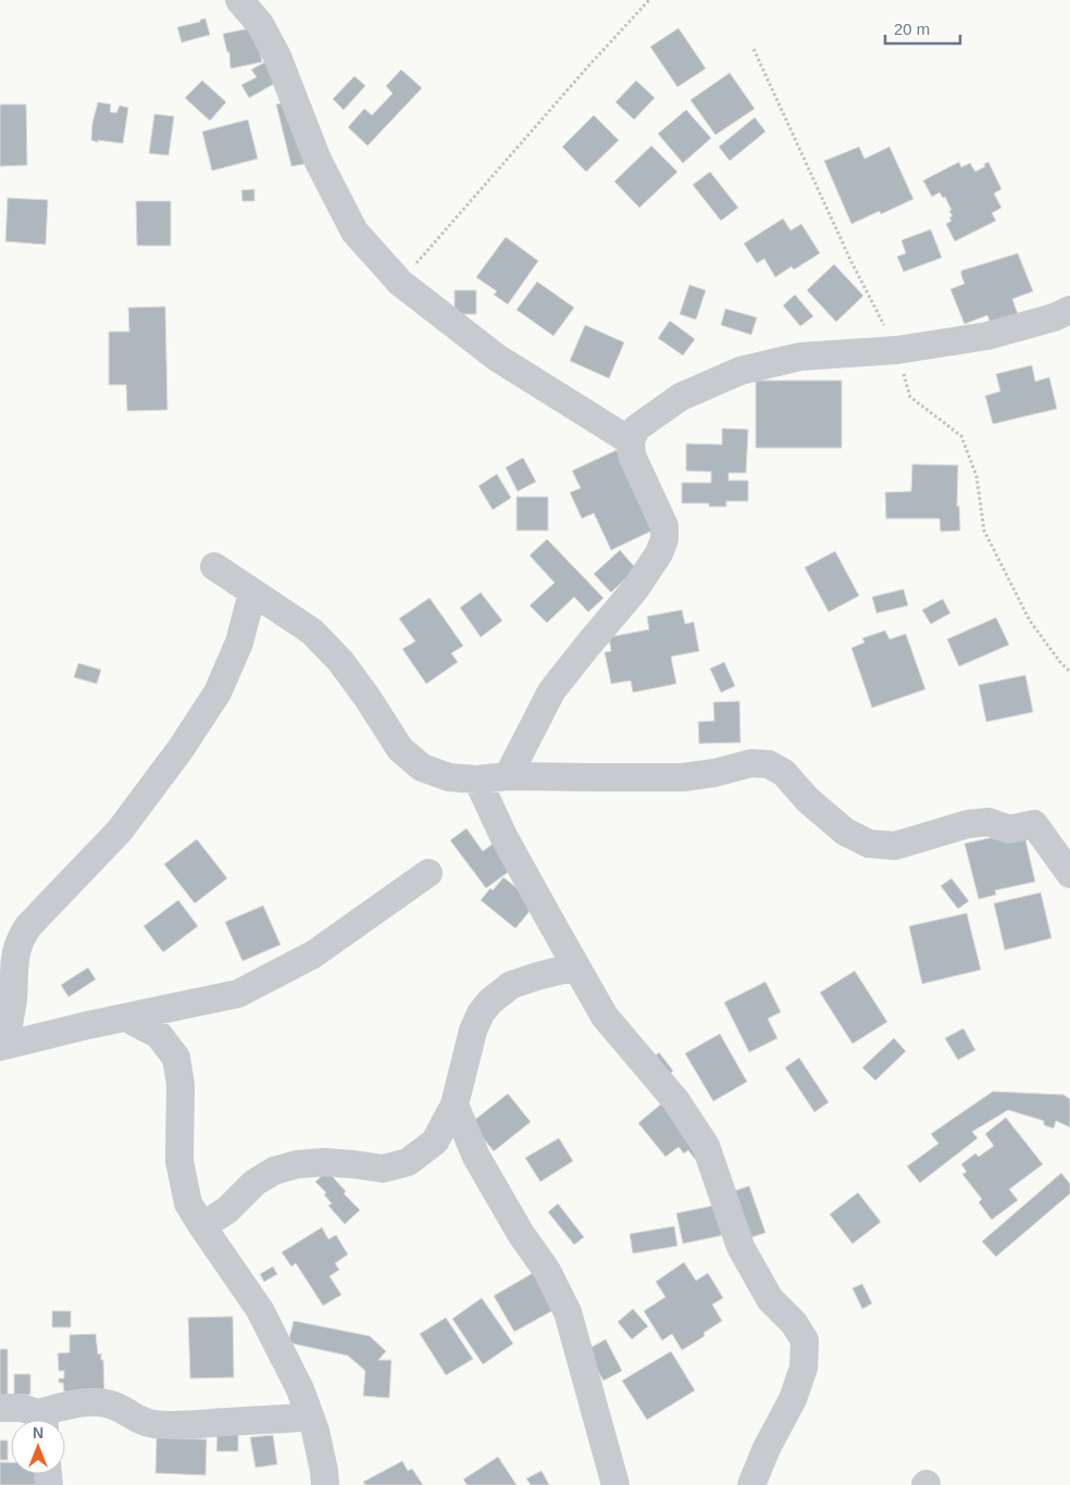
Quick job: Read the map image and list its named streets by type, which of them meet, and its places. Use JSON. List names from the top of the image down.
{
  "scale_bar": "20 m",
  "north": "top"
}
